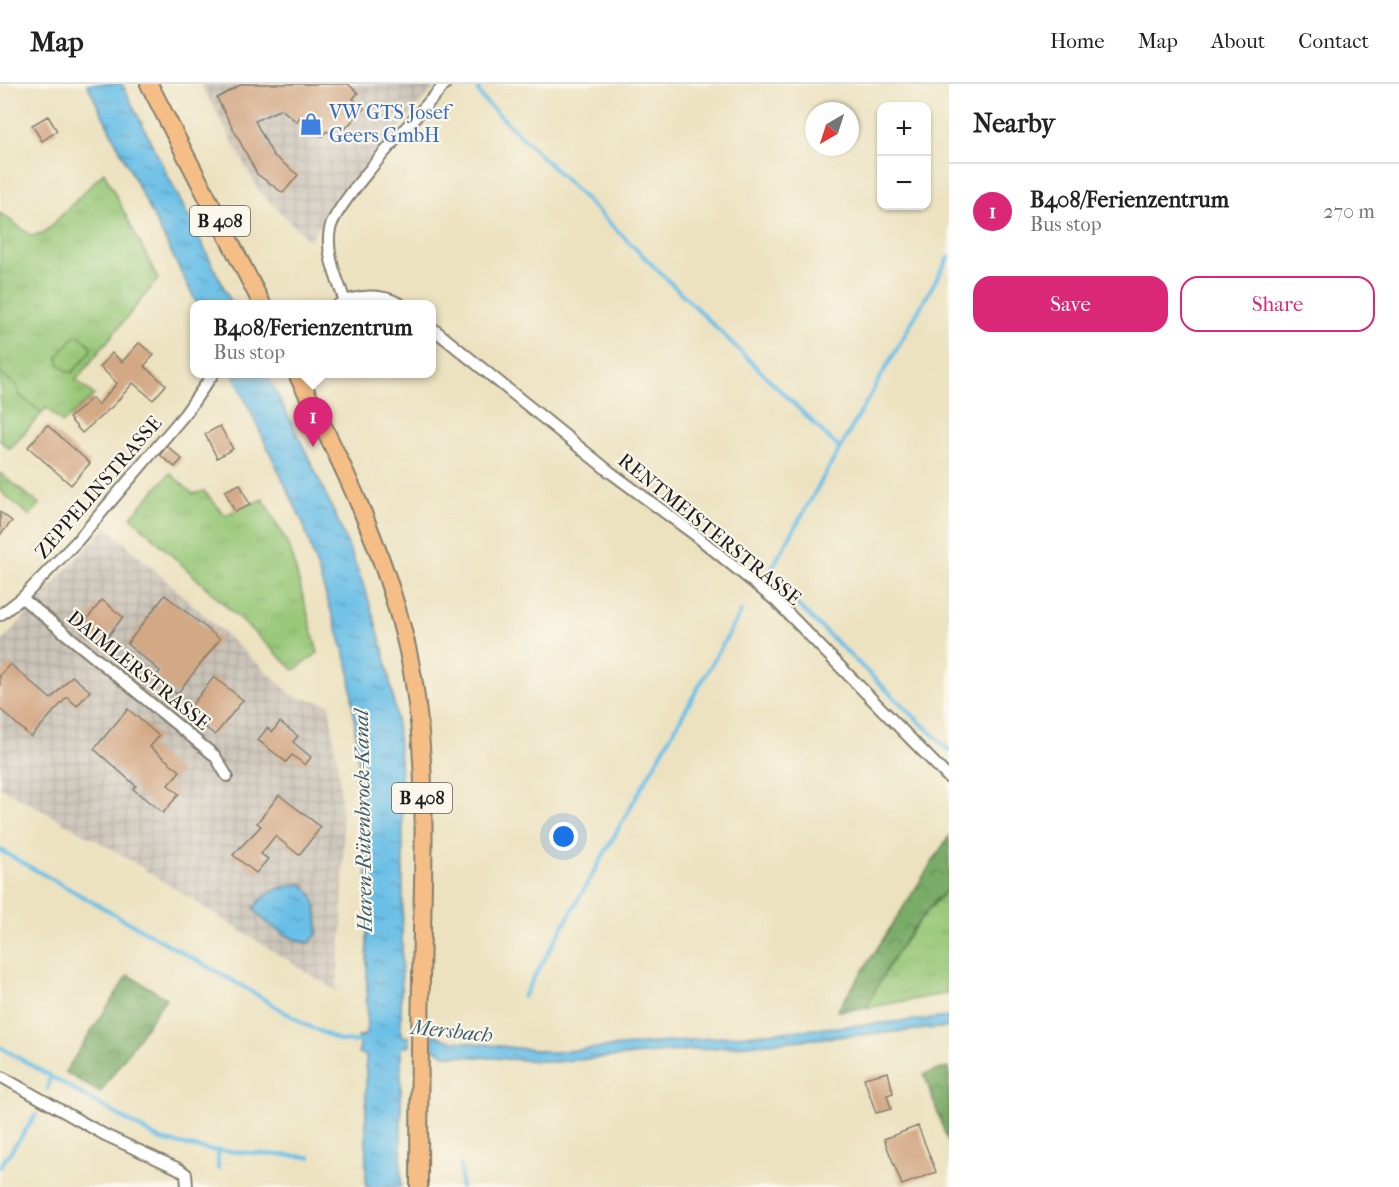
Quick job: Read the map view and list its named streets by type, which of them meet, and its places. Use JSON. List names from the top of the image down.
{
  "streets": {
    "main road": ["B 408"],
    "street": ["ZEPPELINSTRASSE", "RENTMEISTERSTRASSE", "DAIMLERSTRASSE"]
  },
  "crossings": [
    ["ZEPPELINSTRASSE", "DAIMLERSTRASSE"]
  ],
  "water": ["Haren-Rütenbrock-Kanal", "Mersbach"],
  "places": {
    "shop": ["VW GTS Josef Geers GmbH"]
  },
  "north": "bottom left",
  "page": {
    "header": "Map",
    "nav": [
      "Home",
      "Map",
      "About",
      "Contact"
    ],
    "heading": "Nearby",
    "map_buttons": ["+", "−"],
    "list": [
      {
        "mark": "1",
        "name": "B408/Ferienzentrum",
        "note": "Bus stop",
        "value": "270 m"
      }
    ],
    "buttons": ["Save", "Share"],
    "popup": ["B408/Ferienzentrum", "Bus stop"],
    "pins": "1"
  }
}
